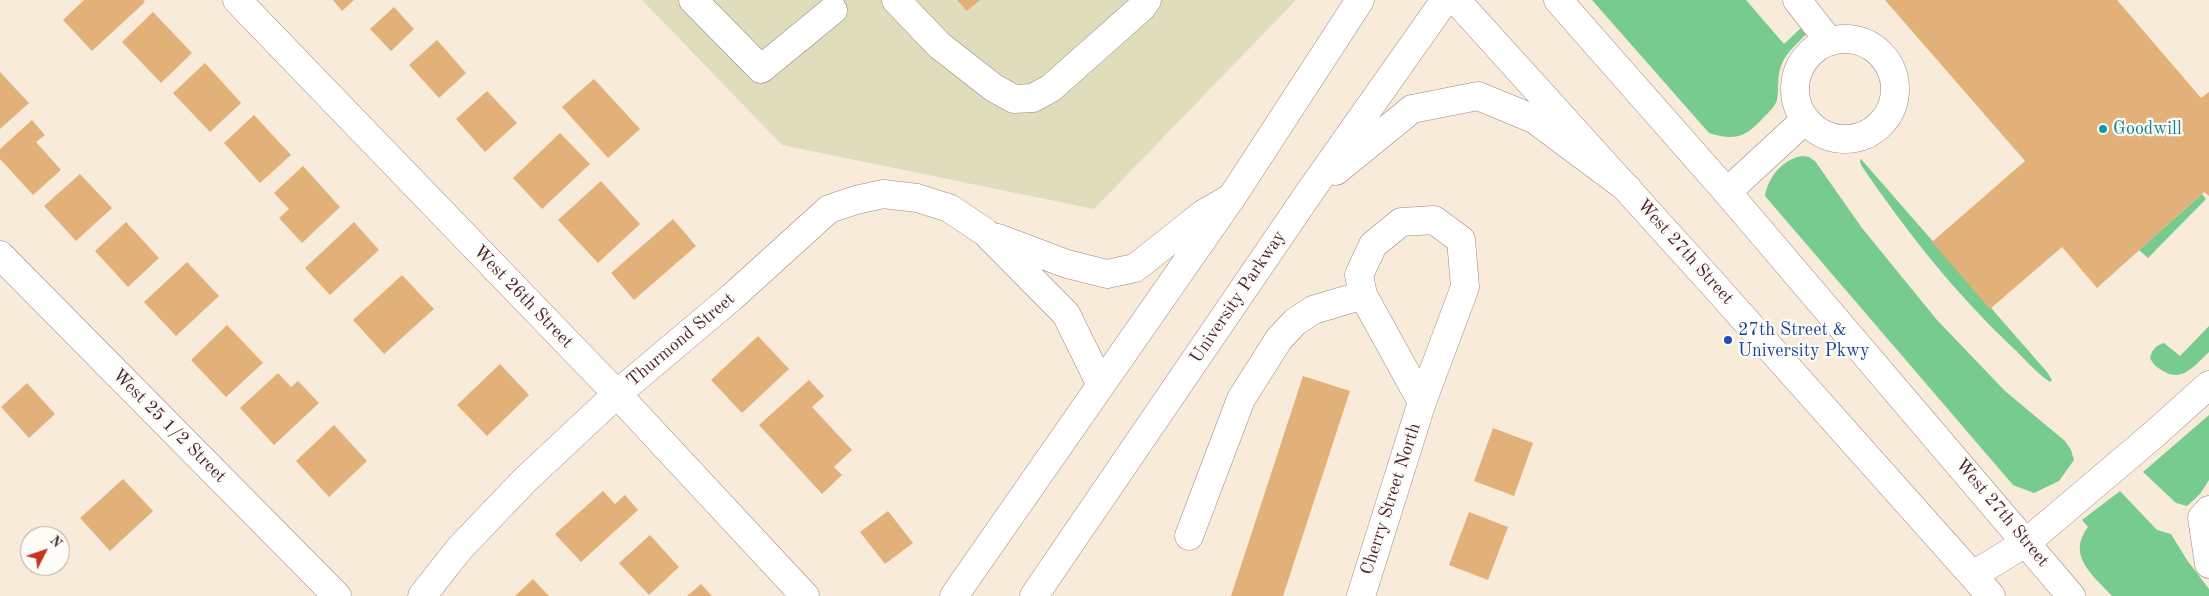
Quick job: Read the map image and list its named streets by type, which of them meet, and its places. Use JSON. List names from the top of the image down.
{
  "streets": {
    "street": [
      "West 27th Street",
      "West 26th Street",
      "University Parkway",
      "Thurmond Street",
      "West 25 1/2 Street",
      "Cherry Street North"
    ]
  },
  "crossings": [
    ["West 26th Street", "Thurmond Street"]
  ],
  "places": ["Goodwill", "27th Street & University Pkwy"],
  "north": "top right"
}
